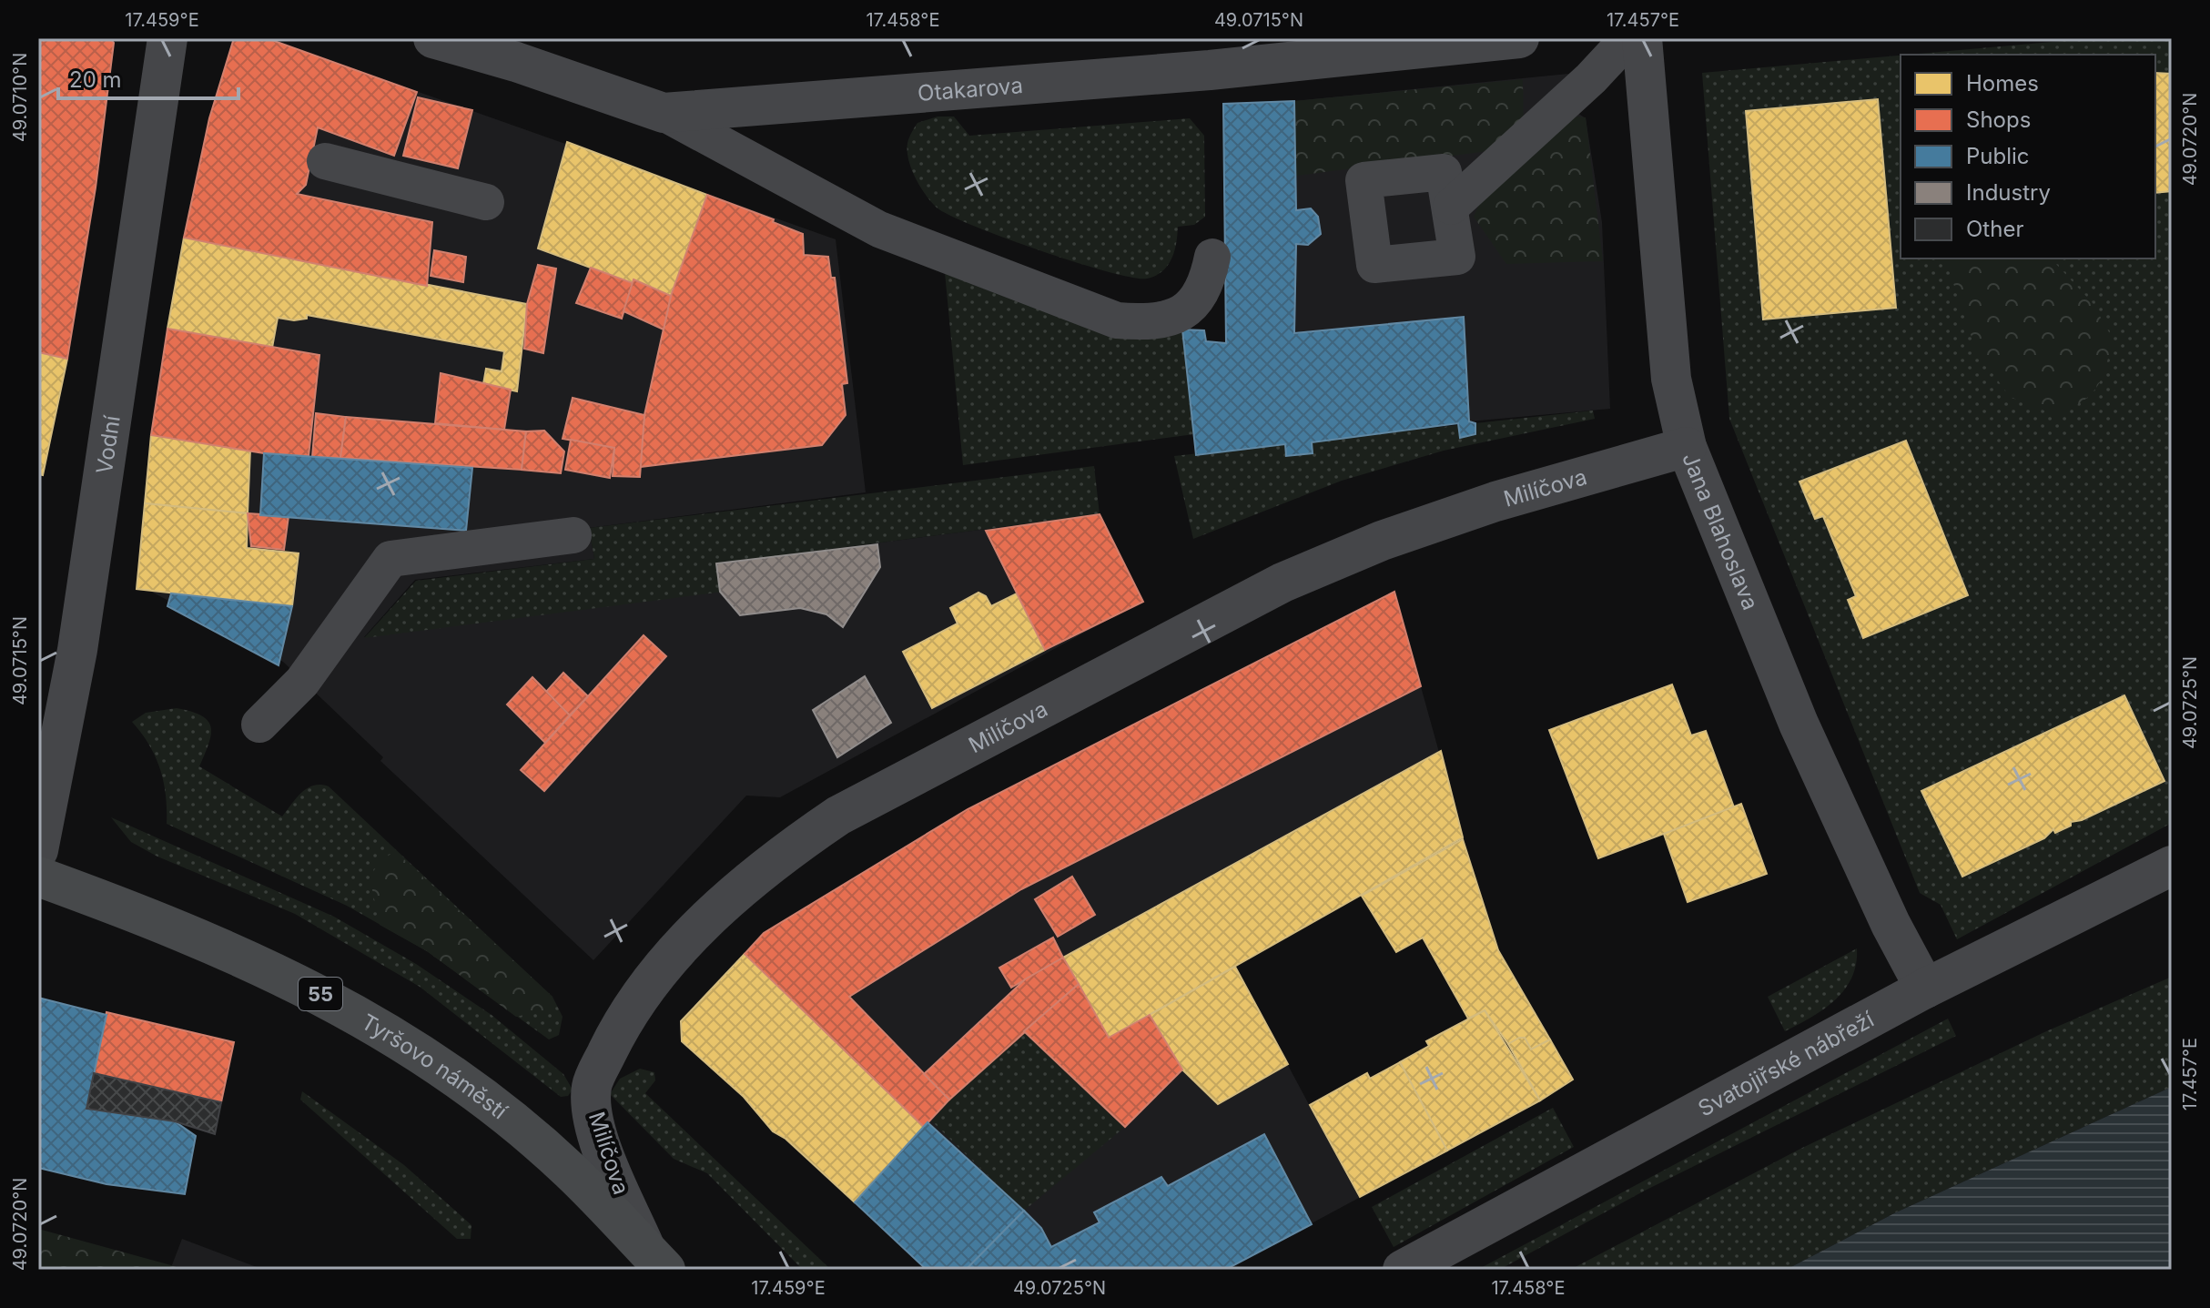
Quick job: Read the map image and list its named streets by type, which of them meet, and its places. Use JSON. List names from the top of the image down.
{
  "streets": {
    "main road": ["55", "Tyršovo náměstí"],
    "street": [
      "Otakarova",
      "Vodní",
      "Milíčova",
      "Jana Blahoslava",
      "Svatojiřské nábřeží"
    ]
  },
  "crossings": [
    ["Milíčova", "Jana Blahoslava"],
    ["Milíčova", "Tyršovo náměstí"],
    ["Jana Blahoslava", "Svatojiřské nábřeží"]
  ],
  "legend": [
    "Homes",
    "Shops",
    "Public",
    "Industry",
    "Other"
  ],
  "scale_bar": "20 m",
  "coordinates": [
    "17.459°E",
    "17.458°E",
    "49.0715°N",
    "17.457°E",
    "49.0710°N",
    "49.0720°N",
    "49.0725°N"
  ]
}
